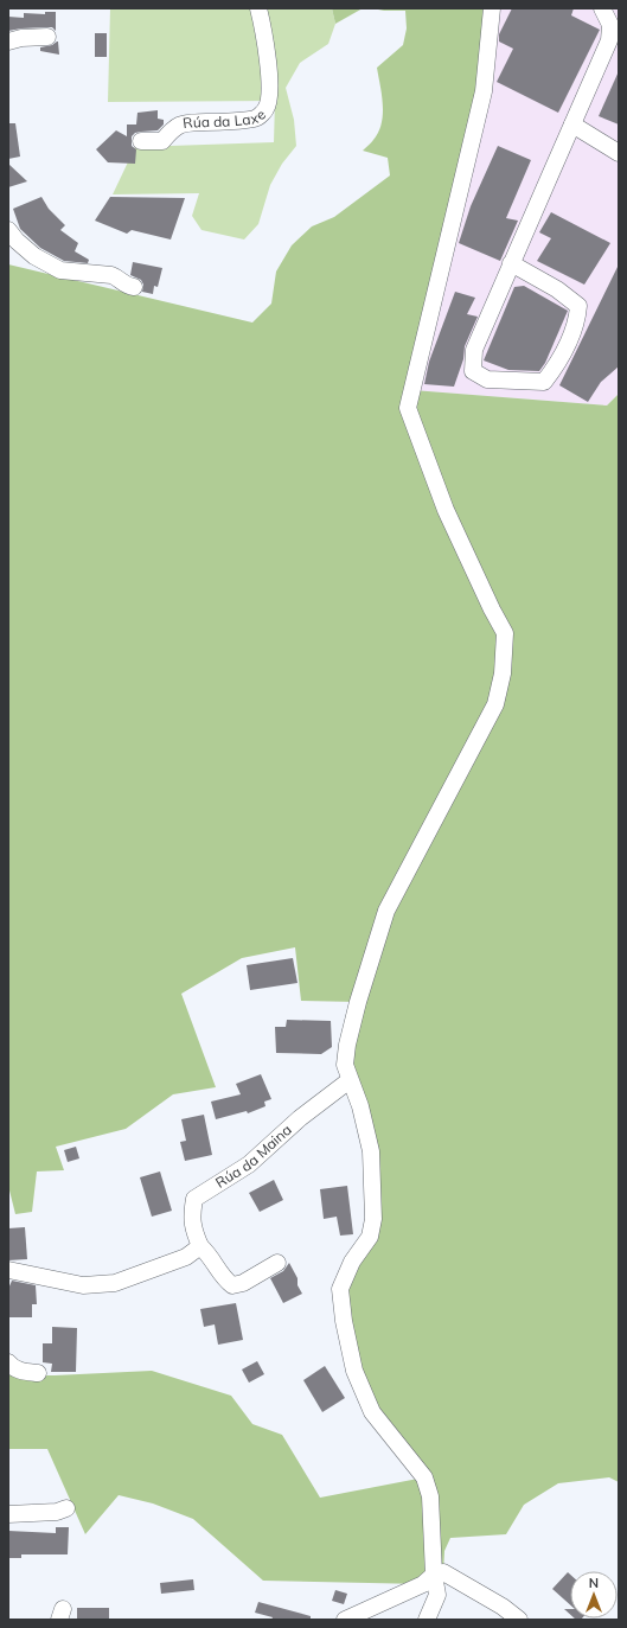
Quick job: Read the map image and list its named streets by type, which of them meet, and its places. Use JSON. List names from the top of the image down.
{
  "streets": {
    "street": ["Rúa da Laxe", "Rúa da Maina"]
  },
  "north": "top"
}
